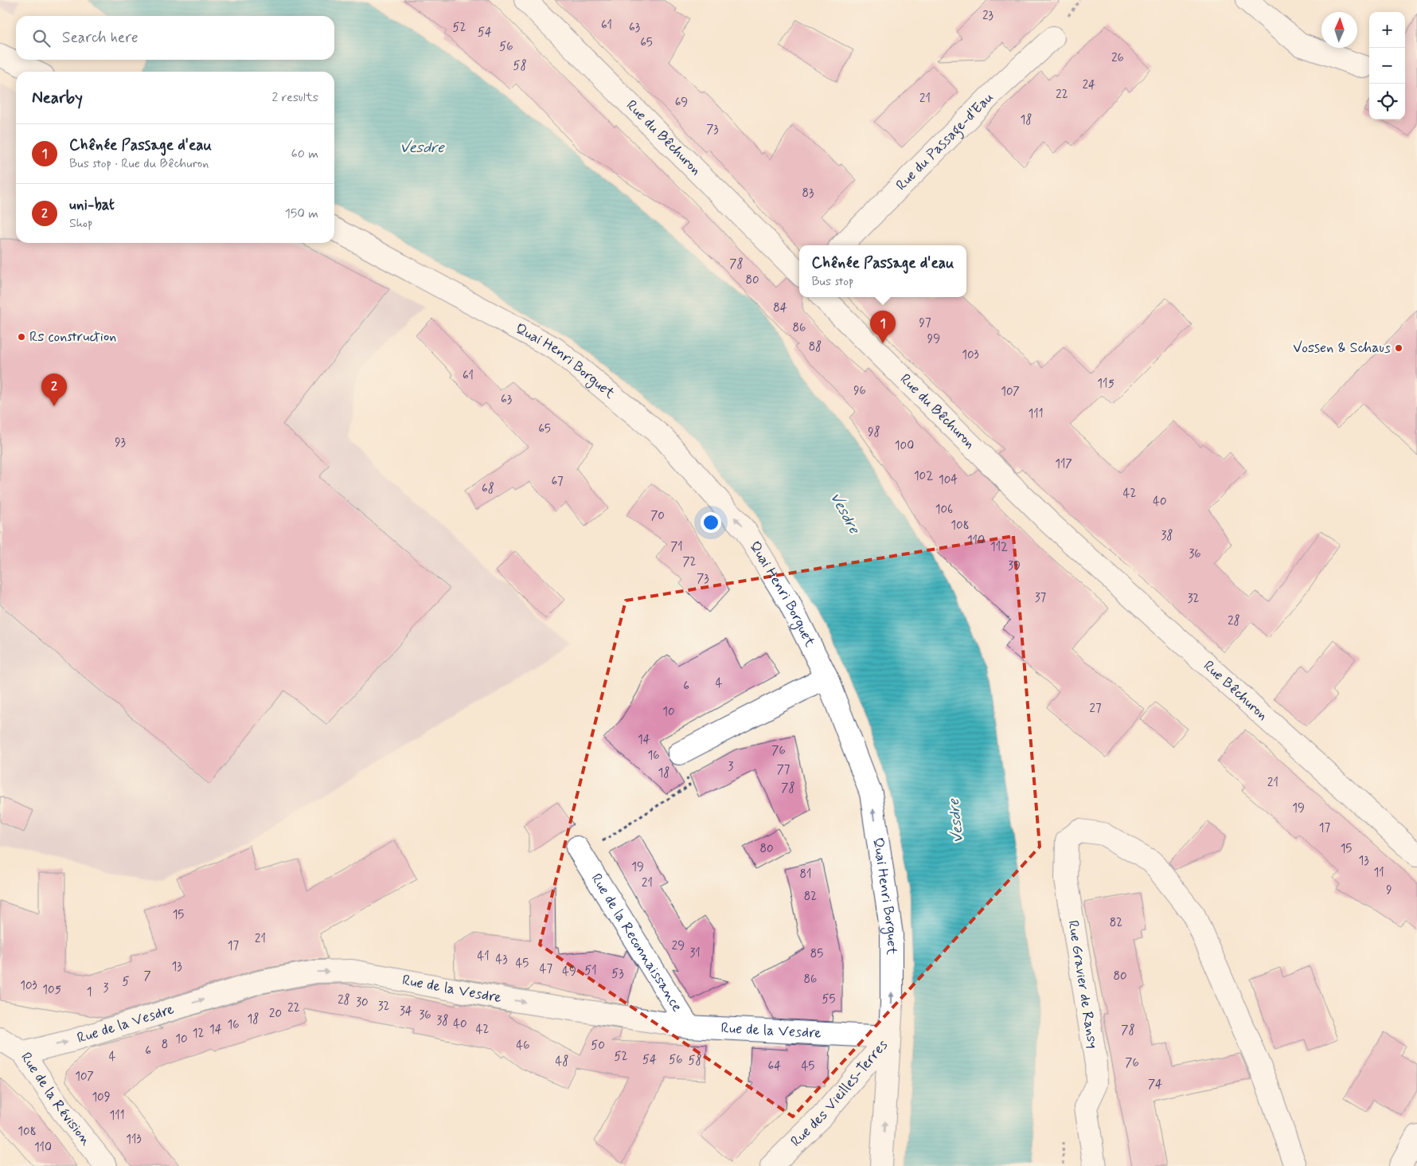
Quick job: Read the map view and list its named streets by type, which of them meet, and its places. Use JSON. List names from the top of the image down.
{
  "streets": {
    "street": [
      "Rue du Bêchuron",
      "Rue du Passage-d'Eau",
      "Quai Henri Borguet",
      "Rue Bêchuron",
      "Rue de la Reconnaissance",
      "Rue Gravier de Ransy",
      "Rue de la Vesdre",
      "Rue des Vieilles-Terres",
      "Rue de la Révision"
    ]
  },
  "crossings": [
    ["Rue du Bêchuron", "Rue Bêchuron"],
    ["Quai Henri Borguet", "Rue de la Vesdre"],
    ["Quai Henri Borguet", "Rue des Vieilles-Terres"],
    ["Rue de la Reconnaissance", "Rue de la Vesdre"],
    ["Rue de la Vesdre", "Rue des Vieilles-Terres"],
    ["Rue de la Vesdre", "Rue de la Révision"]
  ],
  "one_way": ["Quai Henri Borguet", "Rue de la Vesdre"],
  "water": ["Vesdre"],
  "places": ["Rs construction", "Vossen & Schaus"],
  "house_numbers": [
    "23",
    "61",
    "52",
    "63",
    "54",
    "65",
    "56",
    "26",
    "58",
    "24",
    "22",
    "21",
    "69",
    "18",
    "73",
    "83",
    "78",
    "80",
    "84",
    "97",
    "86",
    "99",
    "88",
    "103",
    "61",
    "115",
    "96",
    "107",
    "63",
    "111",
    "65",
    "98",
    "93",
    "100",
    "117",
    "102",
    "104",
    "67",
    "68",
    "42",
    "40",
    "106",
    "70",
    "108",
    "38",
    "110",
    "71",
    "112",
    "36",
    "72",
    "39",
    "73",
    "37",
    "32",
    "28",
    "4",
    "6",
    "27",
    "10",
    "14",
    "76",
    "16",
    "3",
    "77",
    "18",
    "21",
    "78",
    "19",
    "17",
    "80",
    "15",
    "13",
    "19",
    "11",
    "81",
    "21",
    "9",
    "82",
    "15",
    "82",
    "21",
    "17",
    "29",
    "31",
    "85",
    "41",
    "43",
    "45",
    "13",
    "47",
    "51",
    "49",
    "53",
    "7",
    "80",
    "86",
    "5",
    "103",
    "3",
    "105",
    "1",
    "55",
    "28",
    "30",
    "32",
    "22",
    "34",
    "20",
    "36",
    "18",
    "38",
    "40",
    "16",
    "14",
    "42",
    "78",
    "12",
    "10",
    "8",
    "46",
    "50",
    "6",
    "4",
    "52",
    "54",
    "56",
    "58",
    "48",
    "76",
    "64",
    "45",
    "107",
    "74",
    "109",
    "111",
    "108",
    "113",
    "110"
  ],
  "north": "top",
  "page": {
    "map_buttons": ["+", "−"],
    "search": "Search here",
    "heading": ["Nearby", "2 results"],
    "list": [
      {
        "mark": "1",
        "name": "Chênée Passage d'eau",
        "note": "Bus stop · Rue du Bêchuron",
        "value": "60 m"
      },
      {
        "mark": "2",
        "name": "uni-bat",
        "note": "Shop",
        "value": "150 m"
      }
    ],
    "popup": ["Chênée Passage d'eau", "Bus stop"],
    "pins": ["1", "2"]
  }
}
